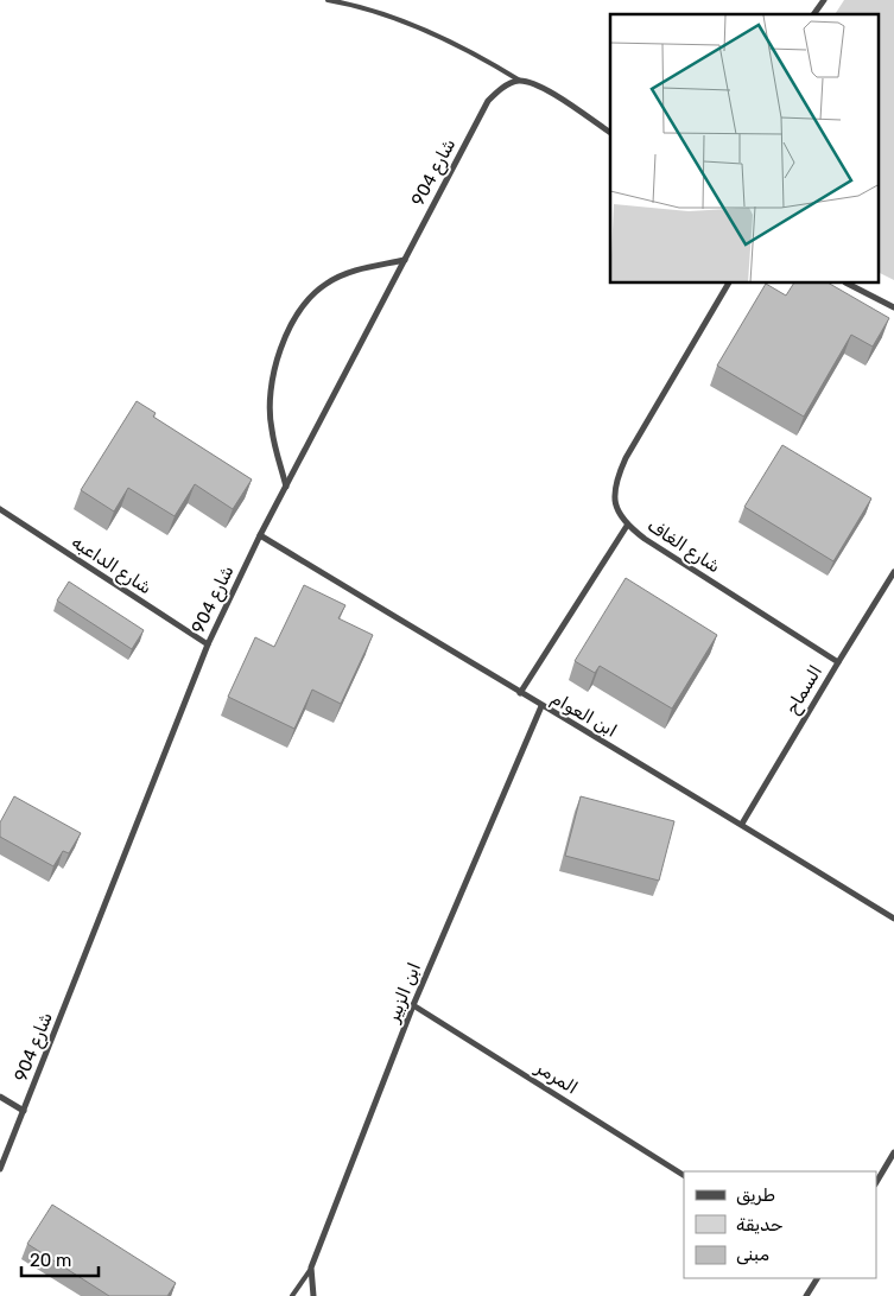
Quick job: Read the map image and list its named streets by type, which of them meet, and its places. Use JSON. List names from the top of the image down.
{
  "streets": {
    "street": [
      "شارع 904",
      "شارع الغاف",
      "شارع الداعبه",
      "السماح",
      "ابن العوام",
      "ابن الزبير",
      "المرمر"
    ]
  },
  "crossings": [
    ["شارع 904", "شارع الداعبه"],
    ["شارع 904", "ابن العوام"],
    ["شارع الغاف", "السماح"],
    ["السماح", "ابن العوام"],
    ["ابن العوام", "ابن الزبير"],
    ["ابن الزبير", "المرمر"]
  ],
  "legend": ["طريق", "حديقة", "مبنى"],
  "scale_bar": "20 m"
}
